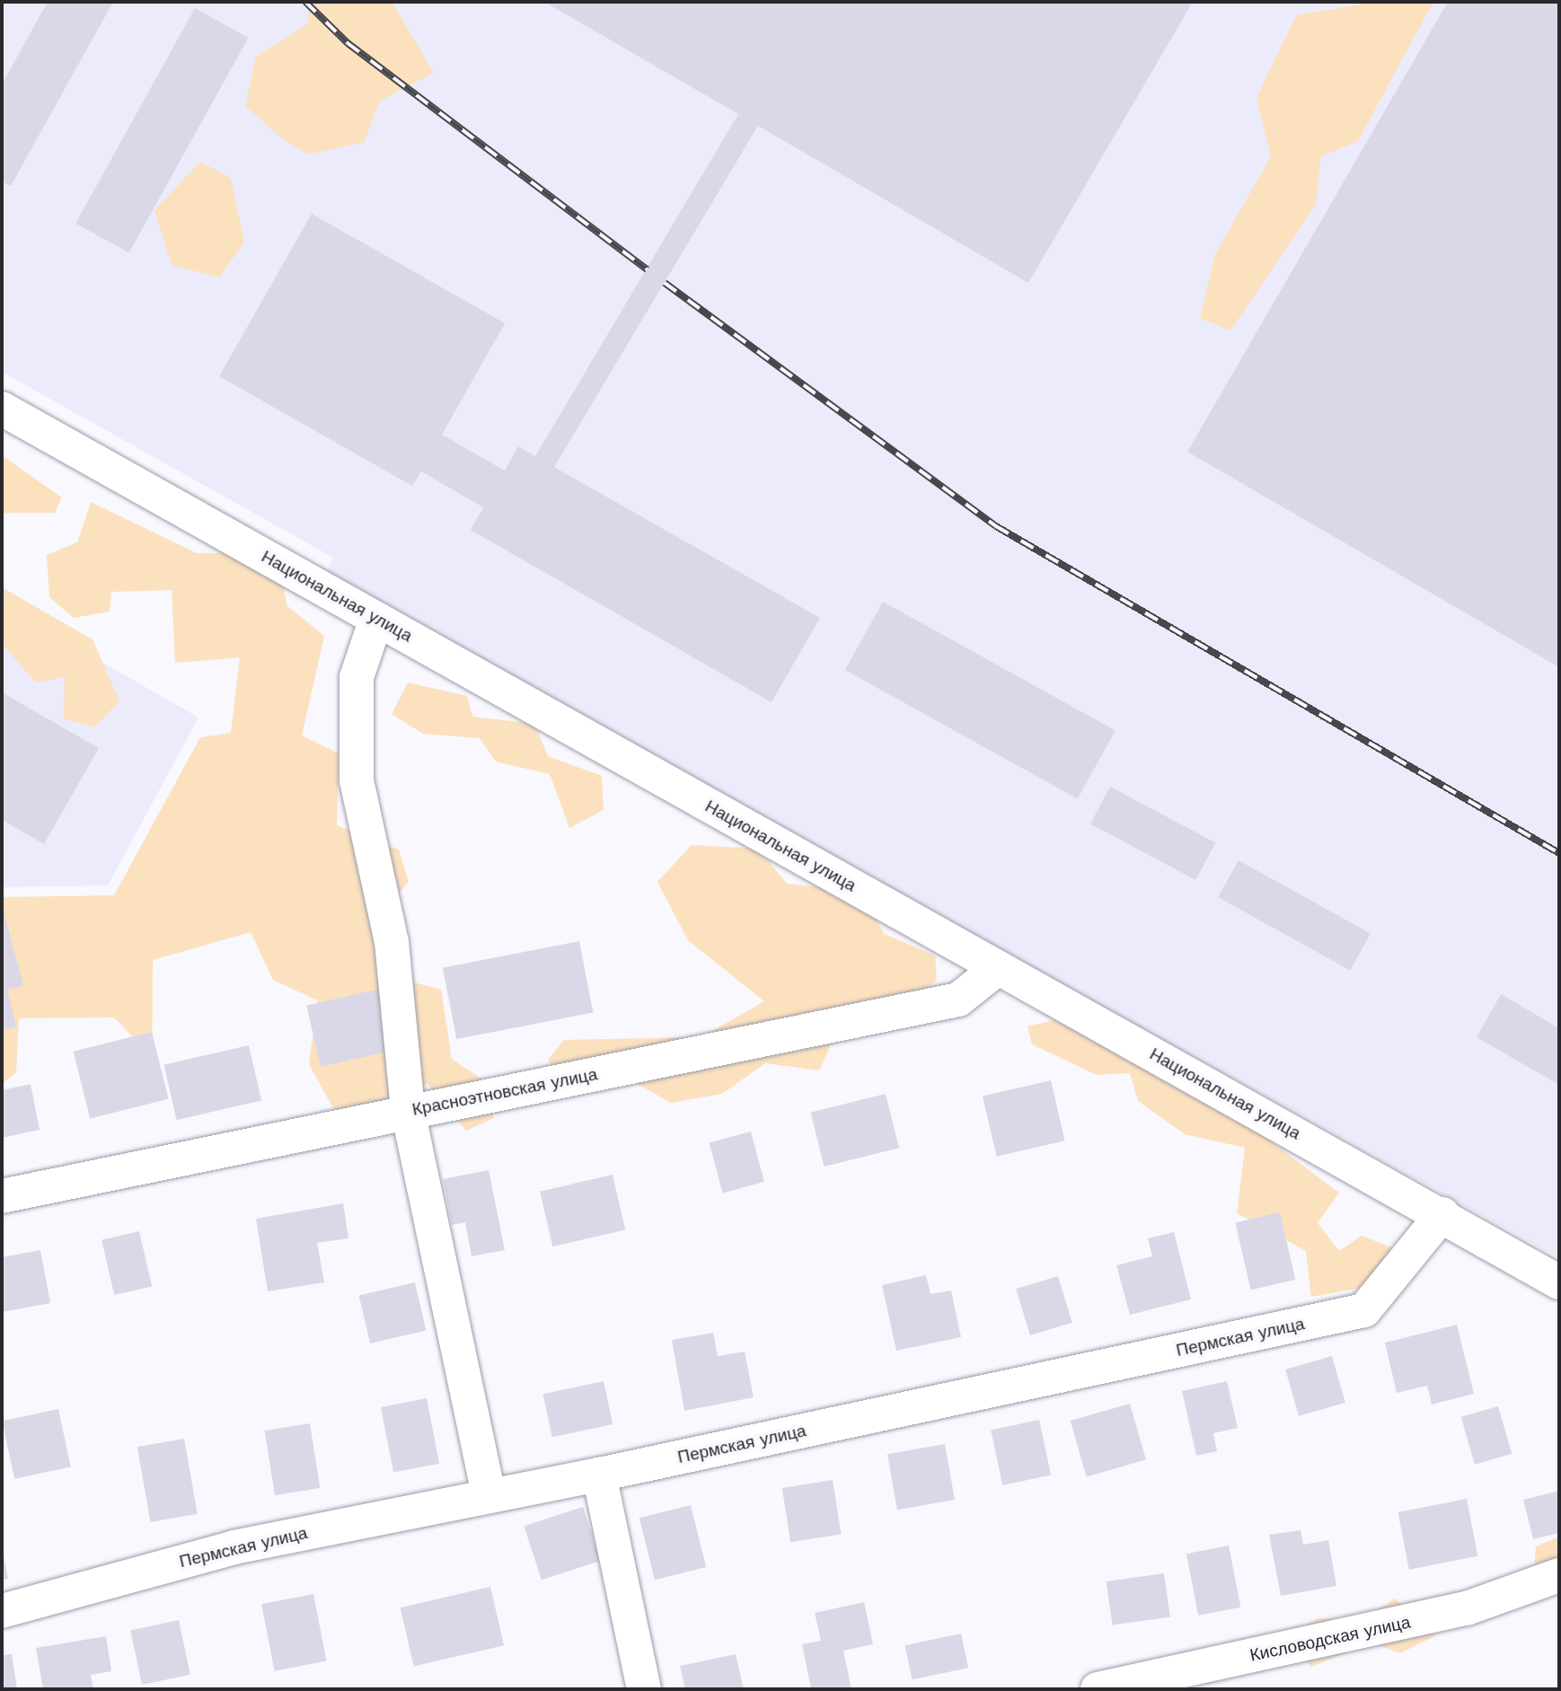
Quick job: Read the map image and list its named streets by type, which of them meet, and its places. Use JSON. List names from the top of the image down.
{
  "streets": {
    "street": [
      "Национальная улица",
      "Красноэтновская улица",
      "Пермская улица",
      "Кисловодская улица"
    ]
  },
  "crossings": [
    ["Национальная улица", "Красноэтновская улица"],
    ["Национальная улица", "Пермская улица"]
  ]
}
